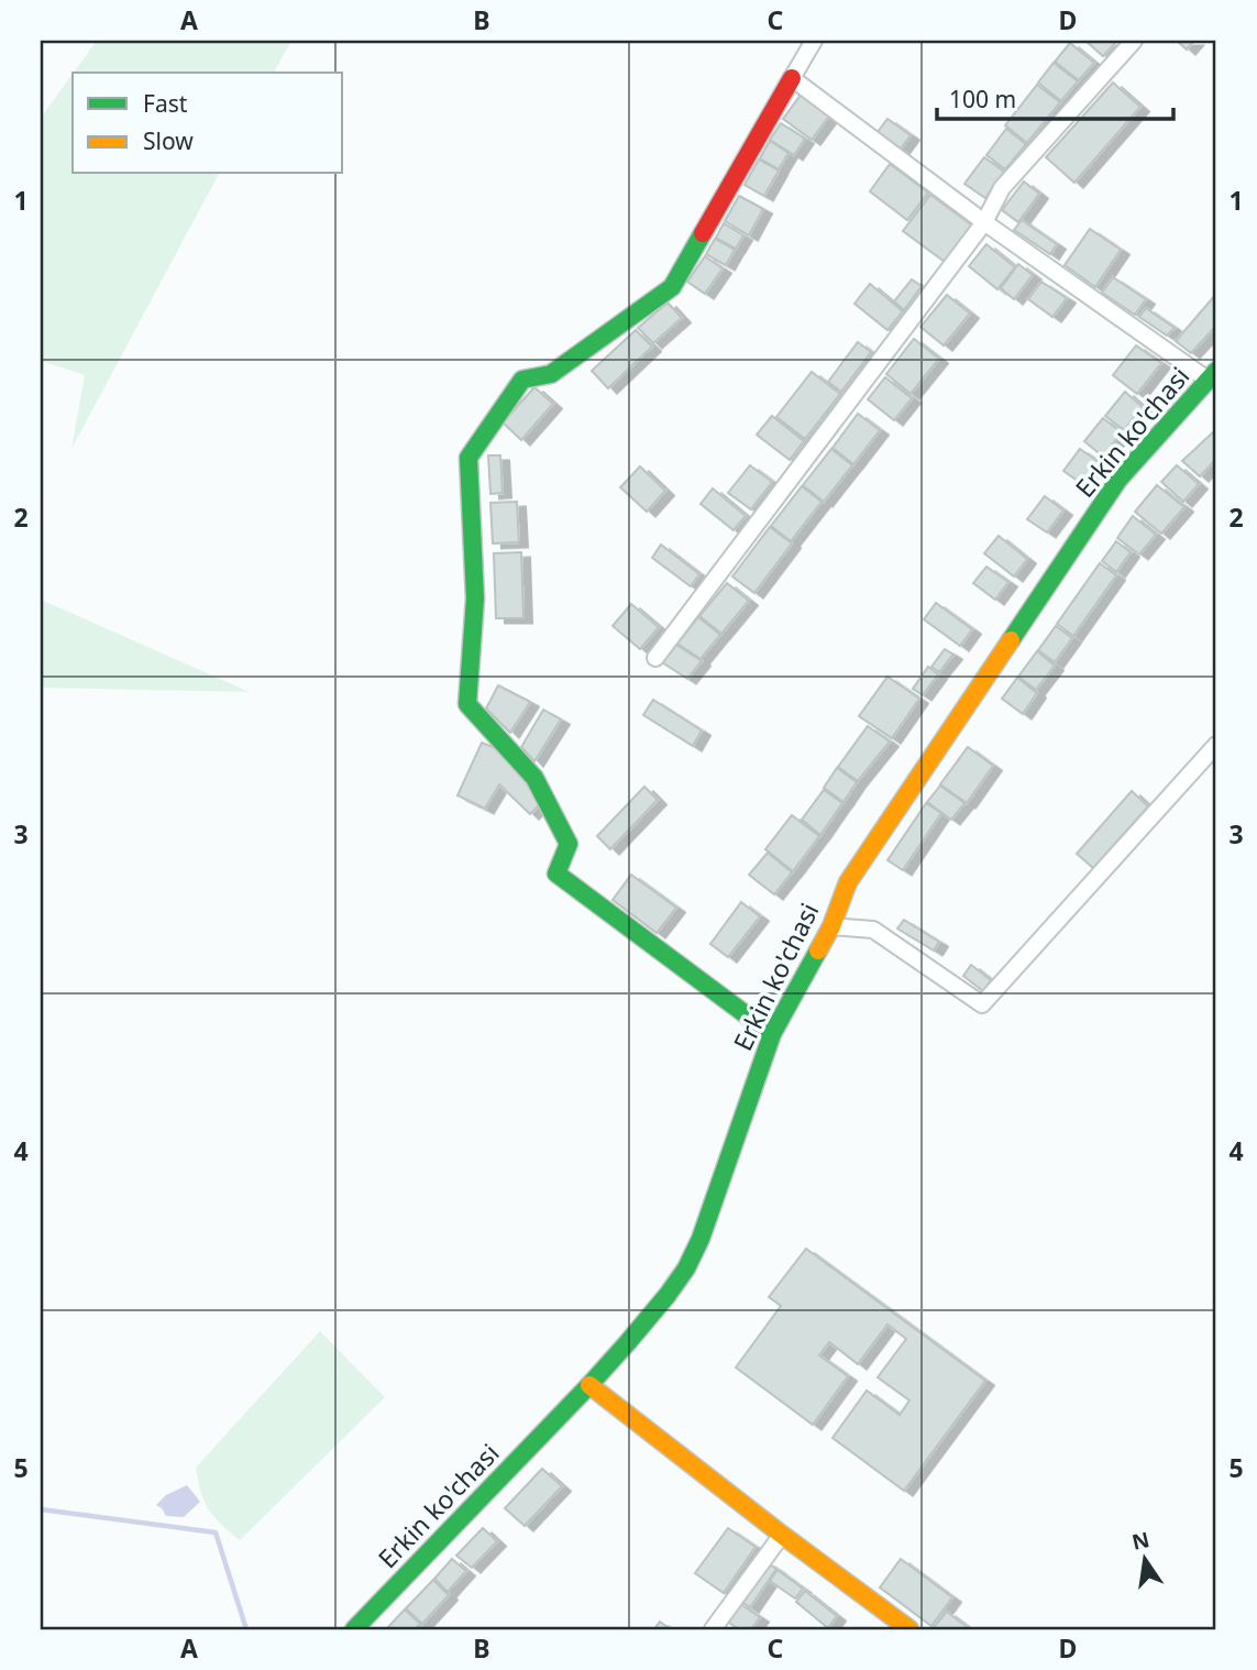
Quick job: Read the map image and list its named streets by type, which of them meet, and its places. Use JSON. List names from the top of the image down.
{
  "streets": {
    "main road": ["Erkin ko'chasi"]
  },
  "legend": ["Fast", "Slow"],
  "scale_bar": "100 m",
  "north": "top",
  "grid": {
    "columns": [
      "A",
      "B",
      "C",
      "D"
    ],
    "rows": [
      "1",
      "2",
      "3",
      "4",
      "5"
    ]
  }
}
